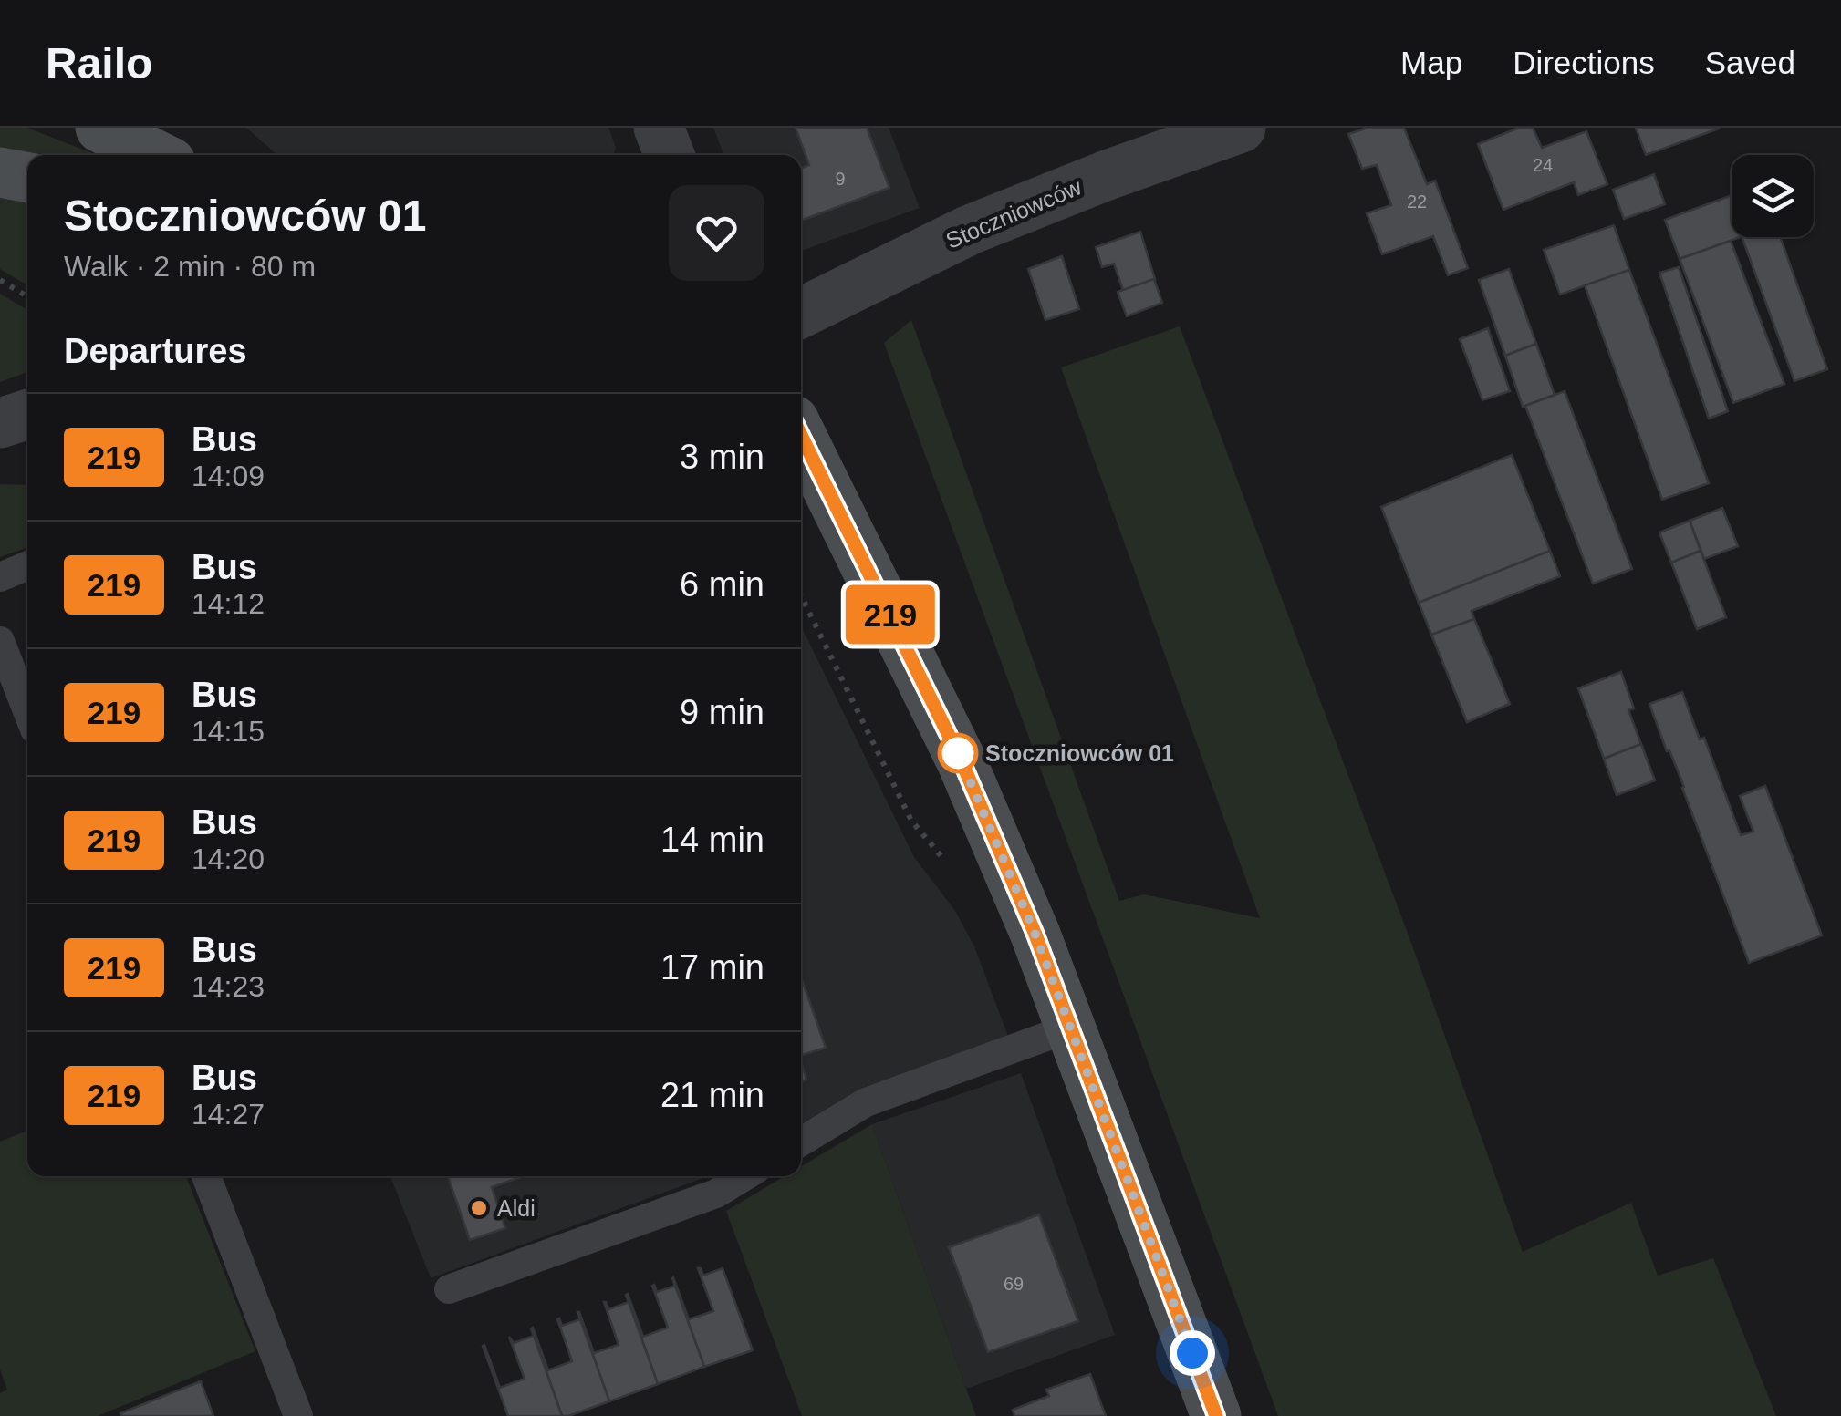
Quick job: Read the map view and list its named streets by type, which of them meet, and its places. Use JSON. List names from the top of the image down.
{
  "streets": {
    "street": ["Stoczniowców"]
  },
  "places": ["Stoczniowców 01", "Aldi"],
  "lines": ["bus line 219"],
  "house_numbers": [
    "24",
    "9",
    "22",
    "69"
  ],
  "page": {
    "header": "Railo",
    "nav": ["Map", "Directions", "Saved"],
    "on_map": "219",
    "heading": [
      ["Stoczniowców 01", "Walk · 2 min · 80 m"],
      "Departures"
    ],
    "list": [
      {
        "mark": "219",
        "name": "Bus",
        "note": "14:09",
        "value": "3 min"
      },
      {
        "mark": "219",
        "name": "Bus",
        "note": "14:12",
        "value": "6 min"
      },
      {
        "mark": "219",
        "name": "Bus",
        "note": "14:15",
        "value": "9 min"
      },
      {
        "mark": "219",
        "name": "Bus",
        "note": "14:20",
        "value": "14 min"
      },
      {
        "mark": "219",
        "name": "Bus",
        "note": "14:23",
        "value": "17 min"
      },
      {
        "mark": "219",
        "name": "Bus",
        "note": "14:27",
        "value": "21 min"
      }
    ]
  }
}
